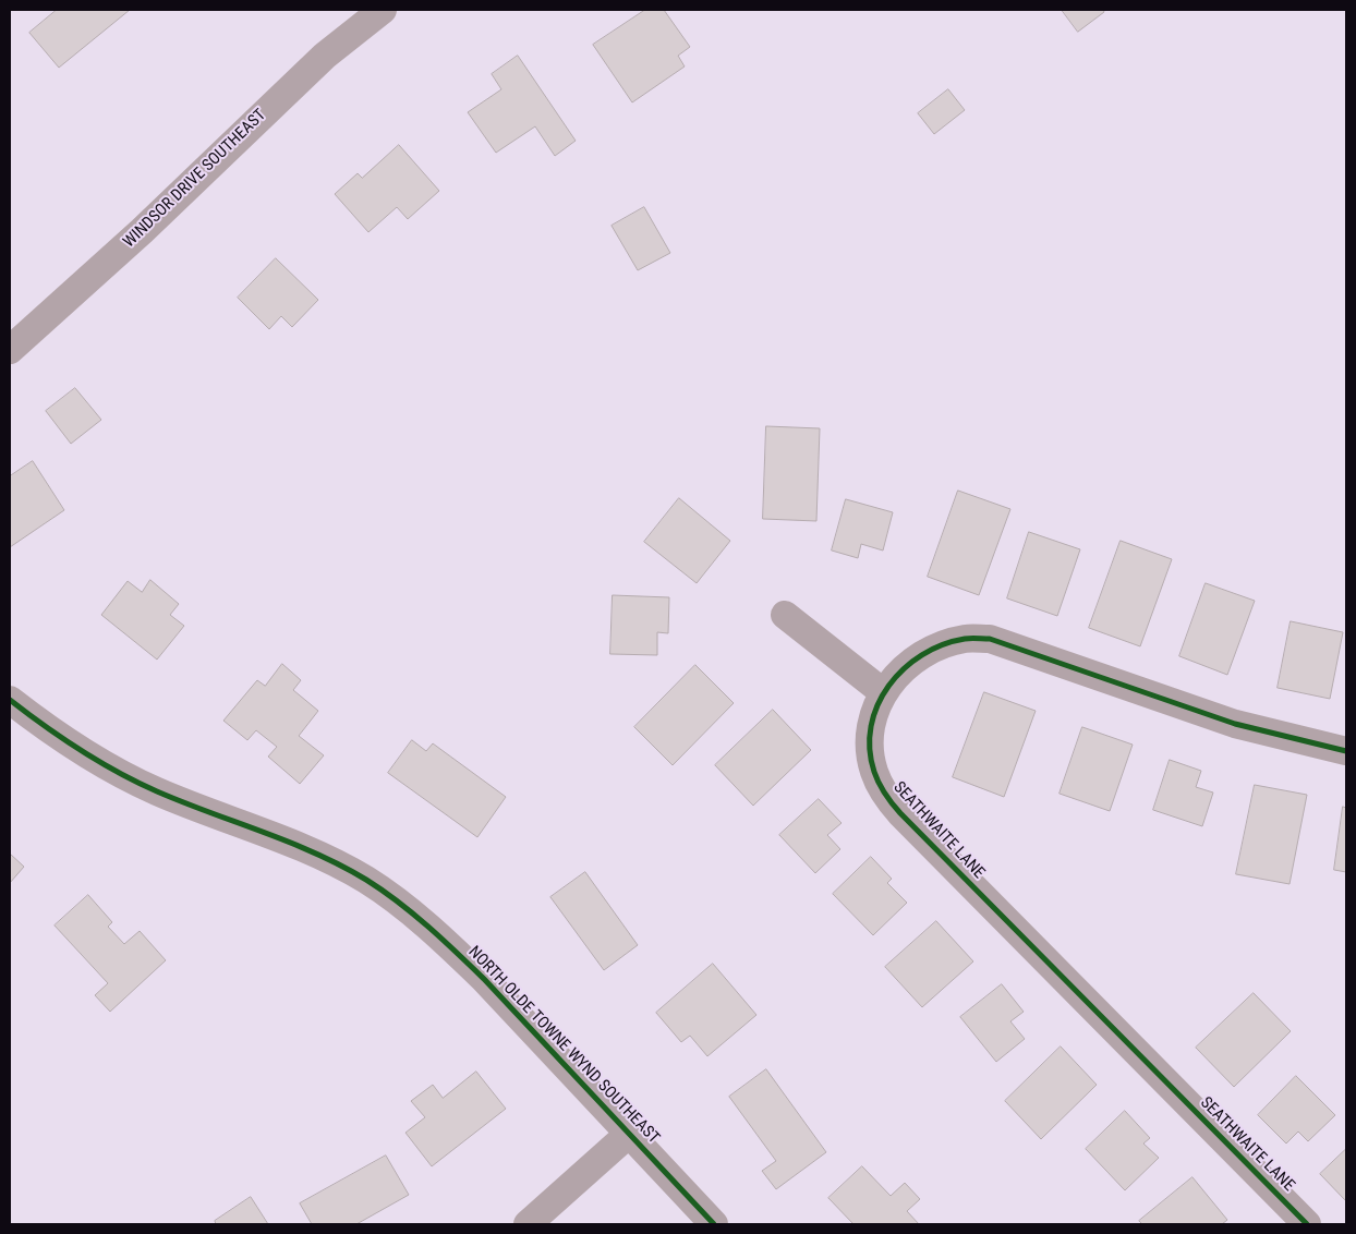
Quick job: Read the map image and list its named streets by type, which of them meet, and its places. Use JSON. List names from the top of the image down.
{
  "streets": {
    "street": ["WINDSOR DRIVE SOUTHEAST", "SEATHWAITE LANE", "NORTH OLDE TOWNE WYND SOUTHEAST"]
  }
}
